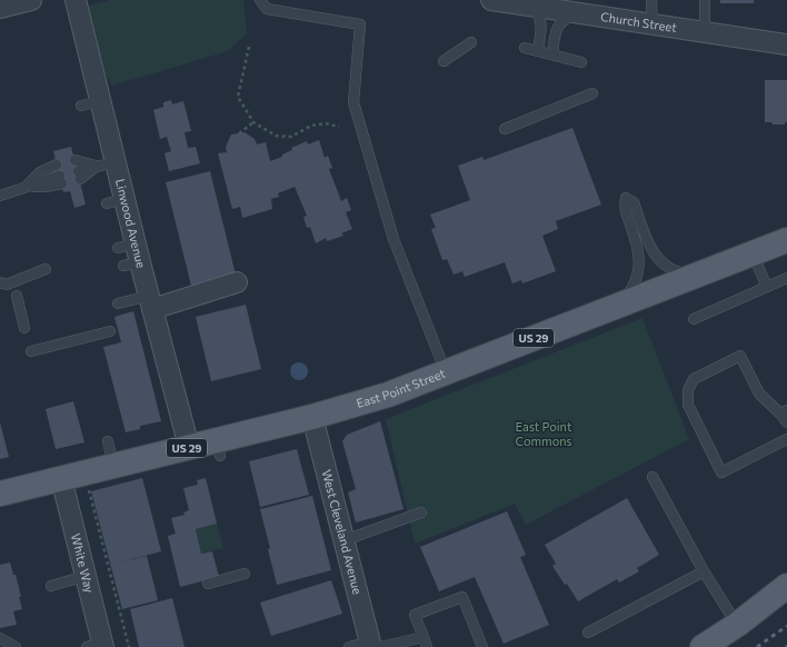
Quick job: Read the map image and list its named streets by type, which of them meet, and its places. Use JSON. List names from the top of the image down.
{
  "streets": {
    "main road": ["US 29", "East Point Street"],
    "street": [
      "Church Street",
      "Linwood Avenue",
      "West Cleveland Avenue",
      "White Way"
    ]
  },
  "crossings": [
    ["Linwood Avenue", "East Point Street"],
    ["East Point Street", "West Cleveland Avenue"],
    ["East Point Street", "White Way"]
  ],
  "parks": ["East Point Commons"]
}
